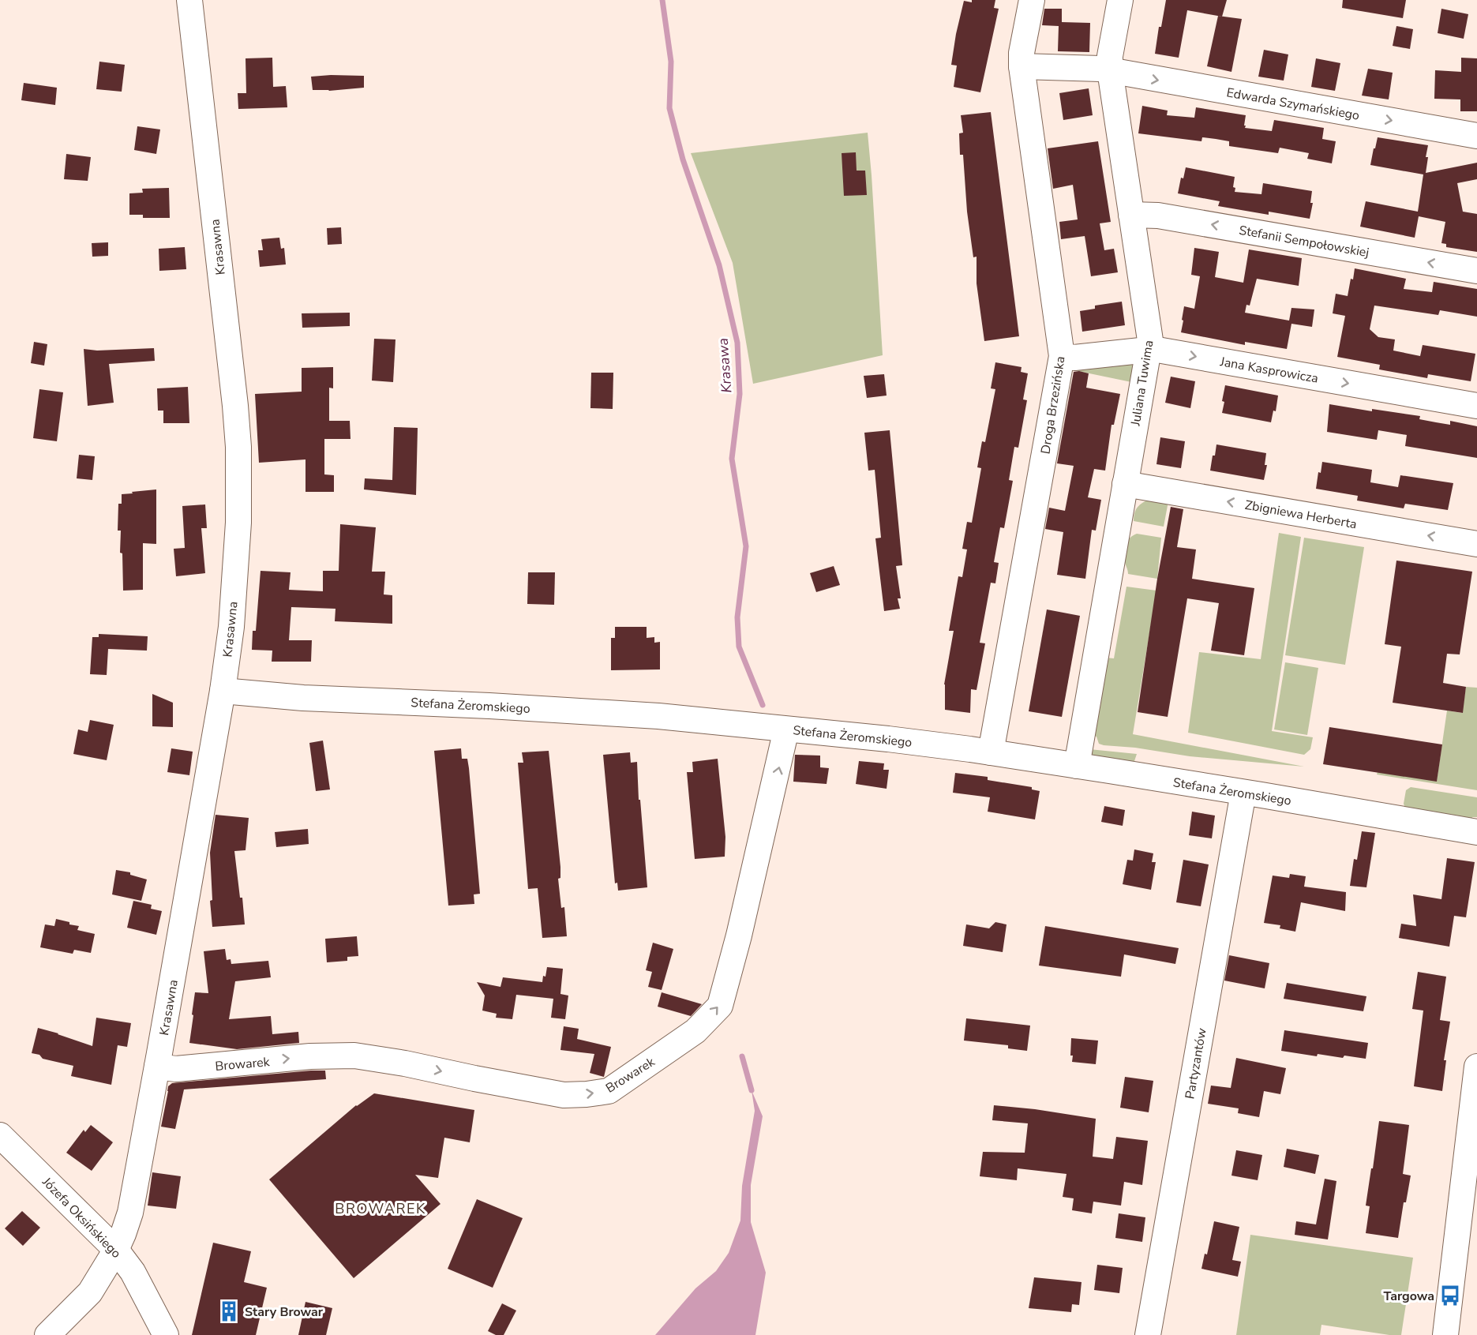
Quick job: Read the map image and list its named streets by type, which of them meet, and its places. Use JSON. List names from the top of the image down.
{
  "streets": {
    "street": [
      "Edwarda Szymańskiego",
      "Stefanii Sempołowskiej",
      "Krasawna",
      "Jana Kasprowicza",
      "Juliana Tuwima",
      "Droga Brzezińska",
      "Zbigniewa Herberta",
      "Stefana Żeromskiego",
      "Browarek",
      "Partyzantów",
      "Józefa Oksińskiego"
    ]
  },
  "crossings": [
    ["Edwarda Szymańskiego", "Juliana Tuwima"],
    ["Edwarda Szymańskiego", "Droga Brzezińska"],
    ["Stefanii Sempołowskiej", "Juliana Tuwima"],
    ["Krasawna", "Stefana Żeromskiego"],
    ["Krasawna", "Browarek"],
    ["Krasawna", "Józefa Oksińskiego"],
    ["Jana Kasprowicza", "Juliana Tuwima"],
    ["Jana Kasprowicza", "Droga Brzezińska"],
    ["Juliana Tuwima", "Zbigniewa Herberta"],
    ["Juliana Tuwima", "Stefana Żeromskiego"],
    ["Droga Brzezińska", "Stefana Żeromskiego"],
    ["Stefana Żeromskiego", "Browarek"],
    ["Stefana Żeromskiego", "Partyzantów"]
  ],
  "one_way": [
    "Edwarda Szymańskiego",
    "Stefanii Sempołowskiej",
    "Jana Kasprowicza",
    "Zbigniewa Herberta",
    "Browarek"
  ],
  "districts": ["BROWAREK"],
  "water": ["Krasawa"],
  "places": {
    "bus stop": ["Targowa"],
    "building": ["Stary Browar"]
  }
}
